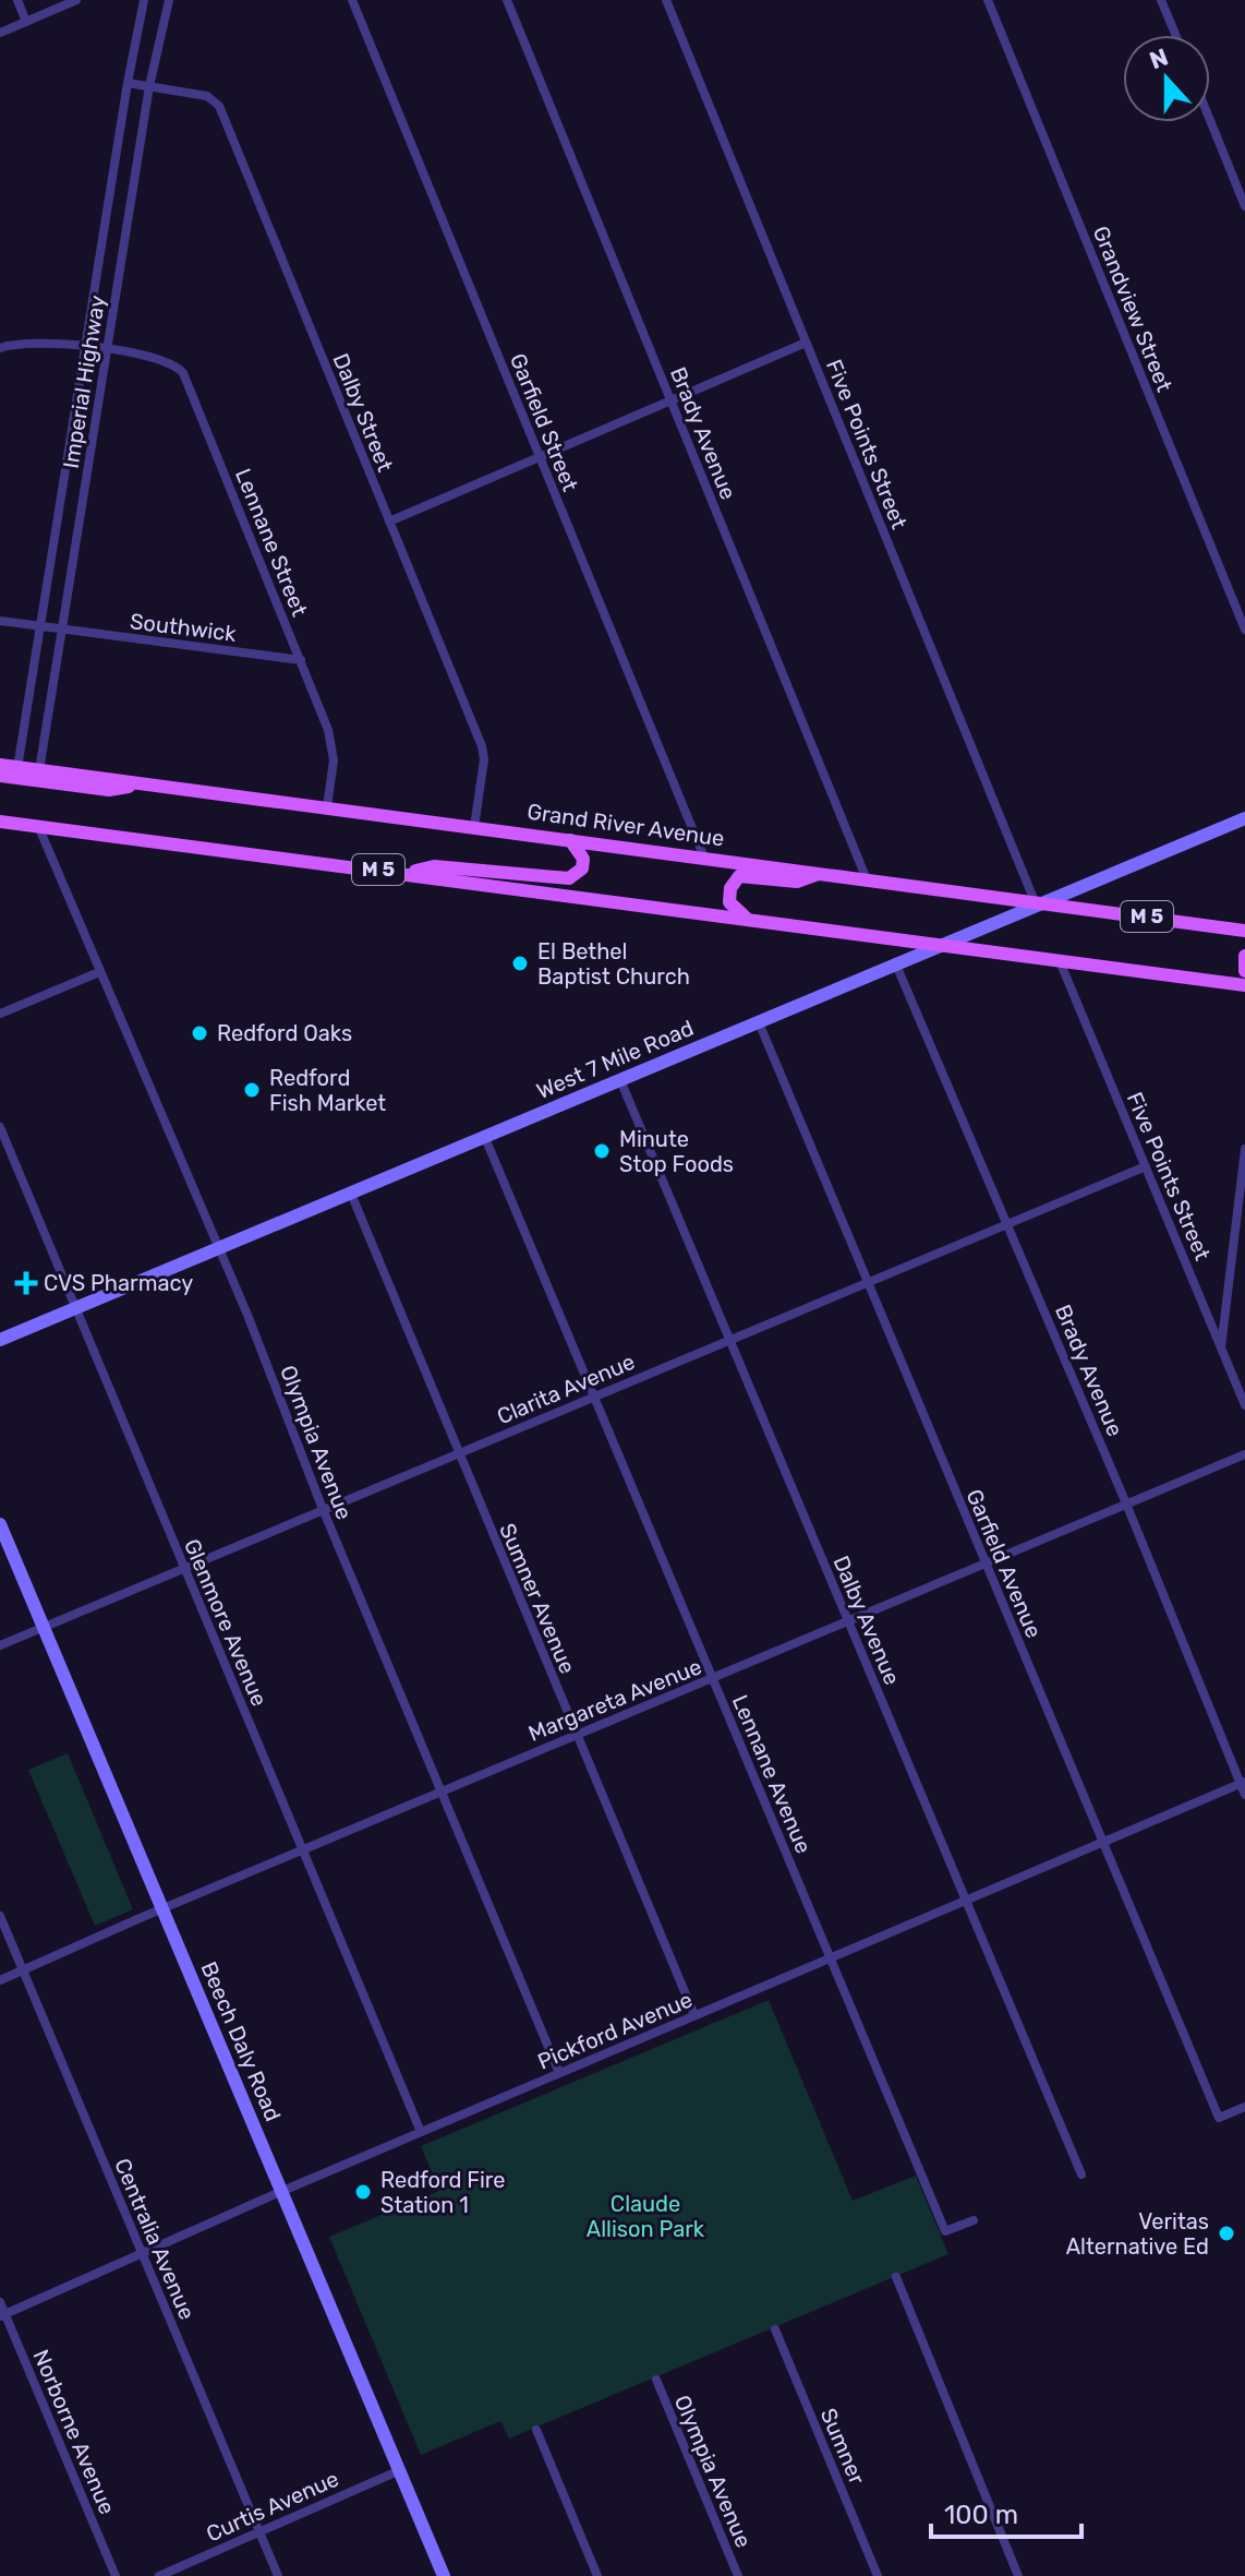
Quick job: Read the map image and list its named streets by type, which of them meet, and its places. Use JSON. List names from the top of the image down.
{
  "streets": {
    "main road": [
      "Grand River Avenue",
      "M 5",
      "West 7 Mile Road",
      "Beech Daly Road"
    ],
    "street": [
      "Grandview Street",
      "Imperial Highway",
      "Dalby Street",
      "Garfield Street",
      "Brady Avenue",
      "Five Points Street",
      "Lennane Street",
      "Southwick",
      "Clarita Avenue",
      "Olympia Avenue",
      "Garfield Avenue",
      "Sumner Avenue",
      "Dalby Avenue",
      "Glenmore Avenue",
      "Margareta Avenue",
      "Lennane Avenue",
      "Pickford Avenue",
      "Centralia Avenue",
      "Norborne Avenue",
      "Sumner",
      "Curtis Avenue"
    ]
  },
  "crossings": [
    ["Imperial Highway", "Dalby Street"],
    ["Imperial Highway", "Lennane Street"],
    ["Imperial Highway", "Southwick"],
    ["Imperial Highway", "Grand River Avenue"],
    ["Dalby Street", "Grand River Avenue"],
    ["Garfield Street", "Grand River Avenue"],
    ["Brady Avenue", "Grand River Avenue"],
    ["Brady Avenue", "West 7 Mile Road"],
    ["Brady Avenue", "Clarita Avenue"],
    ["Brady Avenue", "Margareta Avenue"],
    ["Brady Avenue", "Pickford Avenue"],
    ["Five Points Street", "Grand River Avenue"],
    ["Five Points Street", "M 5"],
    ["Five Points Street", "Clarita Avenue"],
    ["Lennane Street", "Southwick"],
    ["Lennane Street", "Grand River Avenue"],
    ["Grand River Avenue", "West 7 Mile Road"],
    ["M 5", "West 7 Mile Road"],
    ["M 5", "Olympia Avenue"],
    ["West 7 Mile Road", "Olympia Avenue"],
    ["West 7 Mile Road", "Garfield Avenue"],
    ["West 7 Mile Road", "Sumner Avenue"],
    ["West 7 Mile Road", "Dalby Avenue"],
    ["West 7 Mile Road", "Glenmore Avenue"],
    ["West 7 Mile Road", "Lennane Avenue"],
    ["Clarita Avenue", "Olympia Avenue"],
    ["Clarita Avenue", "Garfield Avenue"],
    ["Clarita Avenue", "Sumner Avenue"],
    ["Clarita Avenue", "Dalby Avenue"],
    ["Clarita Avenue", "Glenmore Avenue"],
    ["Clarita Avenue", "Lennane Avenue"],
    ["Clarita Avenue", "Beech Daly Road"],
    ["Olympia Avenue", "Margareta Avenue"],
    ["Olympia Avenue", "Pickford Avenue"],
    ["Garfield Avenue", "Margareta Avenue"],
    ["Garfield Avenue", "Pickford Avenue"],
    ["Sumner Avenue", "Margareta Avenue"],
    ["Sumner Avenue", "Pickford Avenue"],
    ["Dalby Avenue", "Margareta Avenue"],
    ["Dalby Avenue", "Pickford Avenue"],
    ["Glenmore Avenue", "Margareta Avenue"],
    ["Glenmore Avenue", "Pickford Avenue"],
    ["Margareta Avenue", "Lennane Avenue"],
    ["Margareta Avenue", "Beech Daly Road"],
    ["Margareta Avenue", "Centralia Avenue"],
    ["Lennane Avenue", "Pickford Avenue"],
    ["Pickford Avenue", "Beech Daly Road"],
    ["Pickford Avenue", "Centralia Avenue"],
    ["Pickford Avenue", "Norborne Avenue"],
    ["Beech Daly Road", "Curtis Avenue"],
    ["Centralia Avenue", "Curtis Avenue"]
  ],
  "parks": ["Claude Allison Park"],
  "places": {
    "other": [
      "El Bethel Baptist Church",
      "Redford Oaks",
      "Redford Fish Market",
      "Minute Stop Foods",
      "Redford Fire Station 1",
      "Veritas Alternative Ed"
    ],
    "health": ["CVS Pharmacy"]
  },
  "scale_bar": "100 m",
  "north": "top"
}
